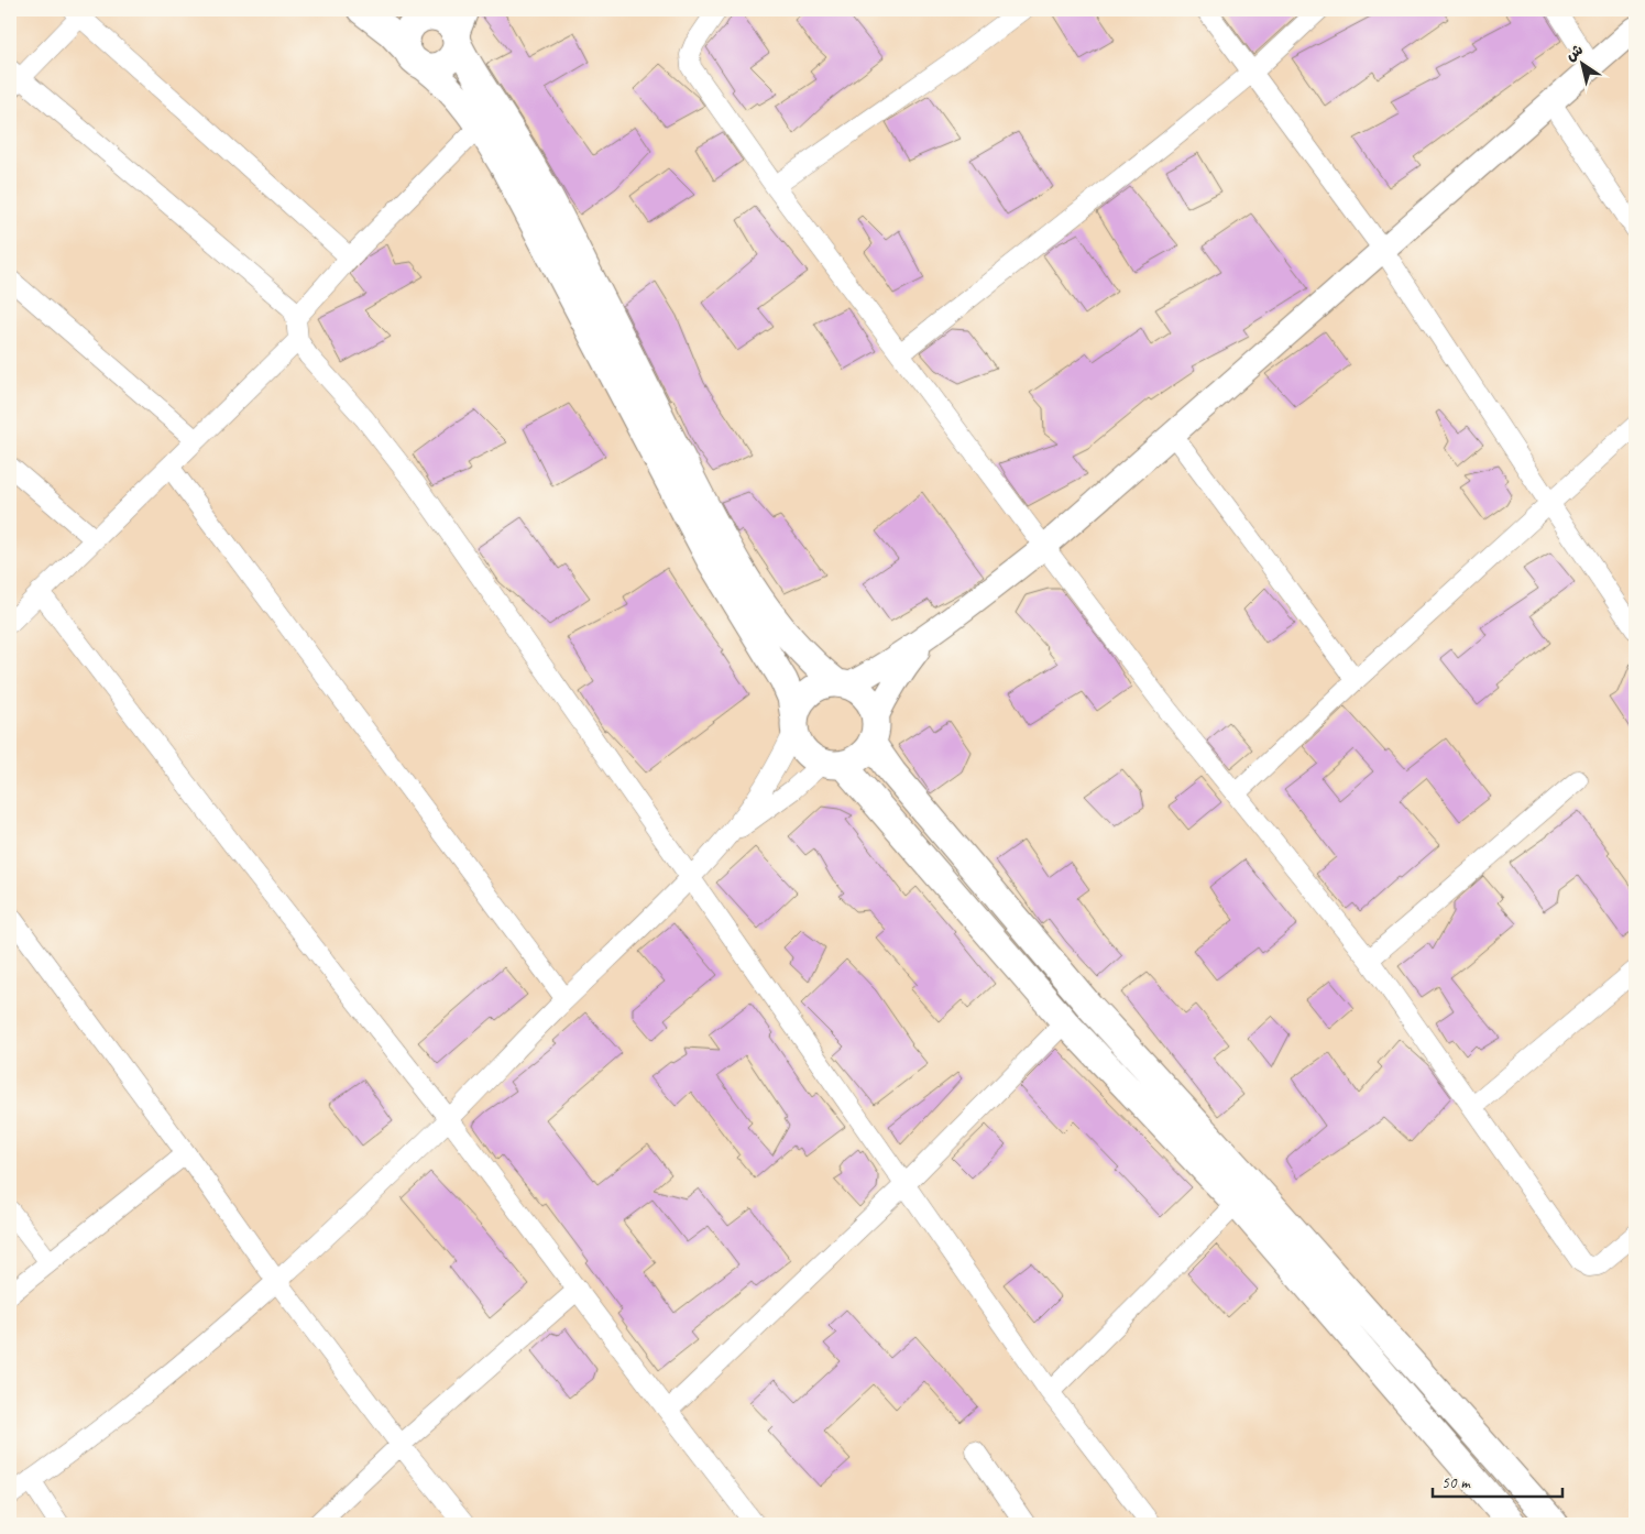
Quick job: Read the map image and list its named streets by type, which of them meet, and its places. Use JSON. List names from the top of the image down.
{
  "scale_bar": "50 m",
  "north": "top left"
}
